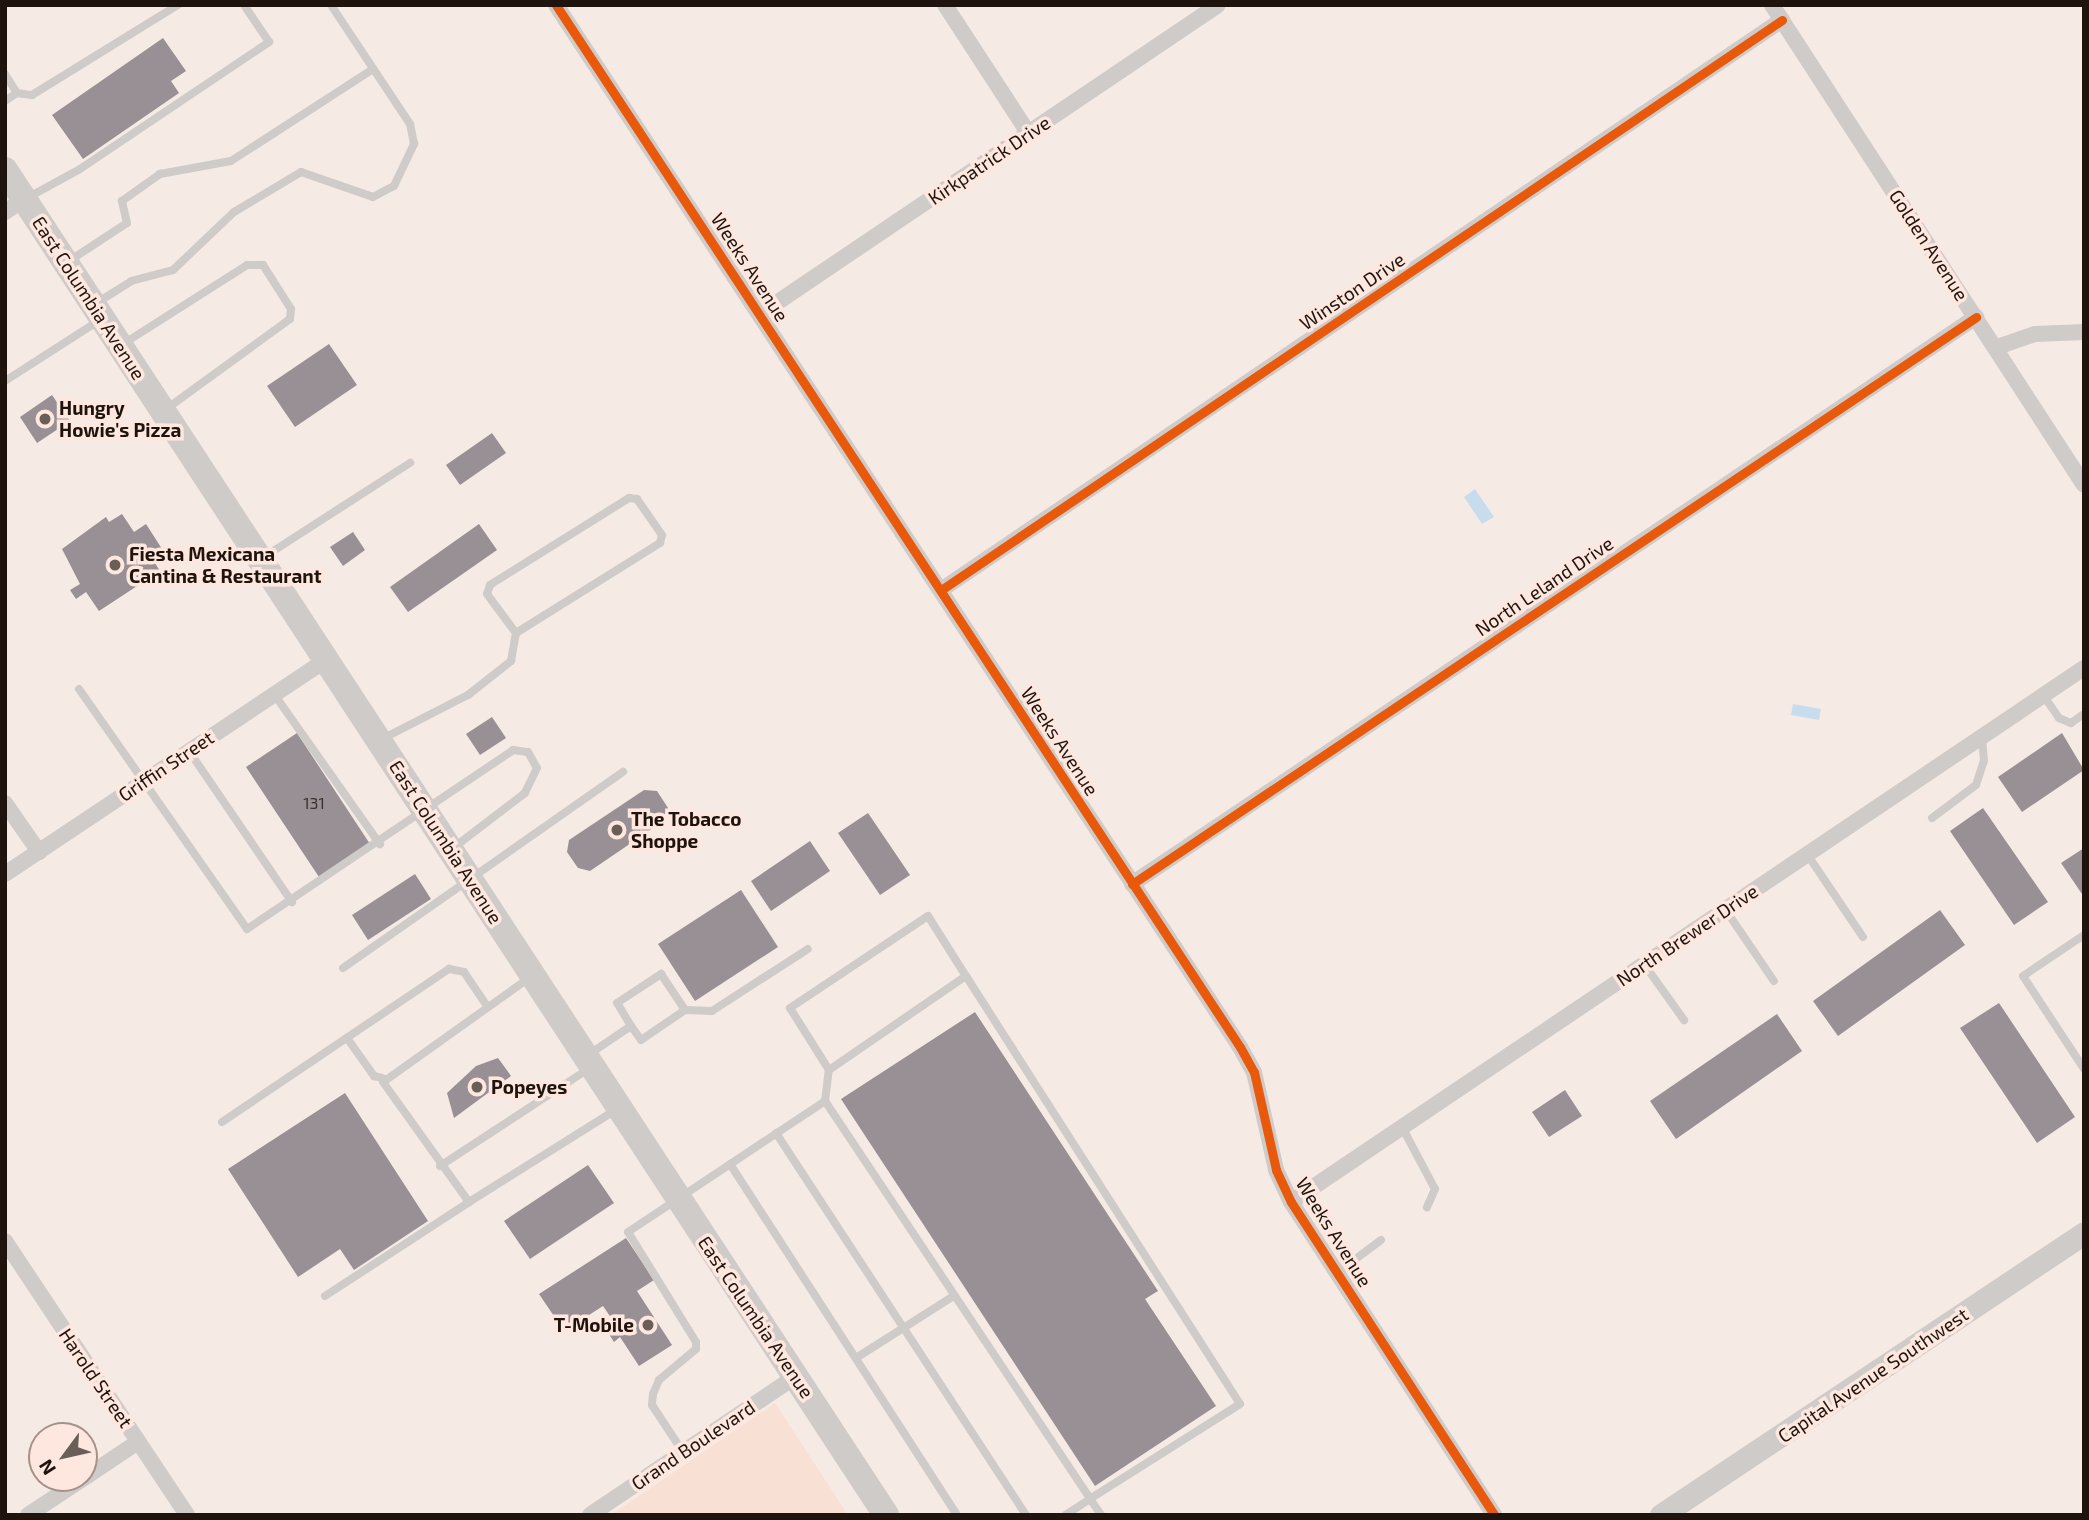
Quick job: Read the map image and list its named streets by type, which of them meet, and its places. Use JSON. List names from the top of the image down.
{
  "streets": {
    "main road": ["East Columbia Avenue", "Capital Avenue Southwest"],
    "street": [
      "Kirkpatrick Drive",
      "Golden Avenue",
      "Weeks Avenue",
      "Winston Drive",
      "North Leland Drive",
      "Griffin Street",
      "North Brewer Drive",
      "Harold Street",
      "Grand Boulevard"
    ]
  },
  "crossings": [
    ["Kirkpatrick Drive", "Weeks Avenue"],
    ["Golden Avenue", "Winston Drive"],
    ["Golden Avenue", "North Leland Drive"],
    ["Weeks Avenue", "Winston Drive"],
    ["Weeks Avenue", "North Leland Drive"],
    ["Weeks Avenue", "North Brewer Drive"],
    ["East Columbia Avenue", "Griffin Street"],
    ["East Columbia Avenue", "Grand Boulevard"]
  ],
  "places": [
    "Hungry Howie's Pizza",
    "Fiesta Mexicana Cantina & Restaurant",
    "The Tobacco Shoppe",
    "Popeyes",
    "T-Mobile"
  ],
  "house_numbers": ["131"],
  "north": "bottom left"
}
